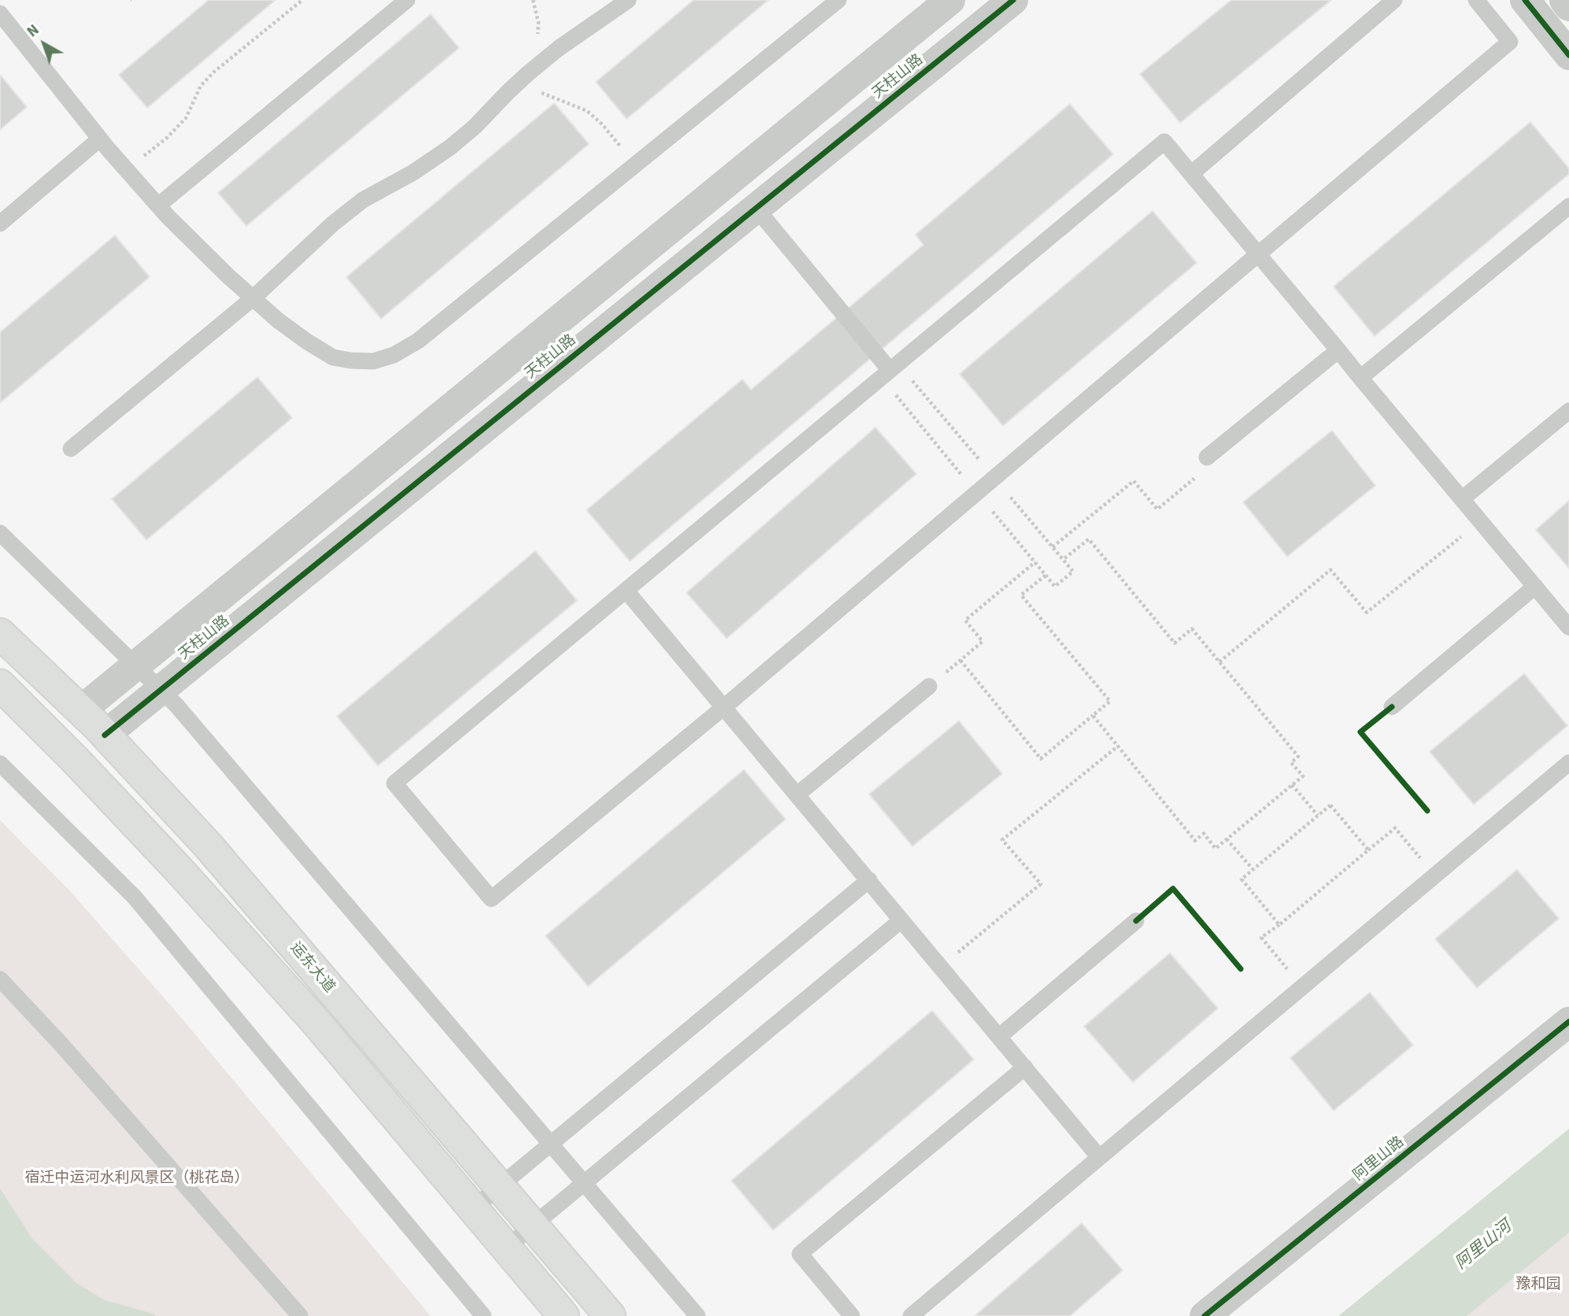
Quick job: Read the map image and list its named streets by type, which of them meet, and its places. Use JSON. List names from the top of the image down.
{
  "streets": {
    "main road": ["运东大道"],
    "street": ["天柱山路", "阿里山路"]
  },
  "crossings": [
    ["天柱山路", "运东大道"]
  ],
  "water": ["阿里山河"],
  "parks": ["宿迁中运河水利风景区（桃花岛）", "豫和园"],
  "north": "top left"
}
